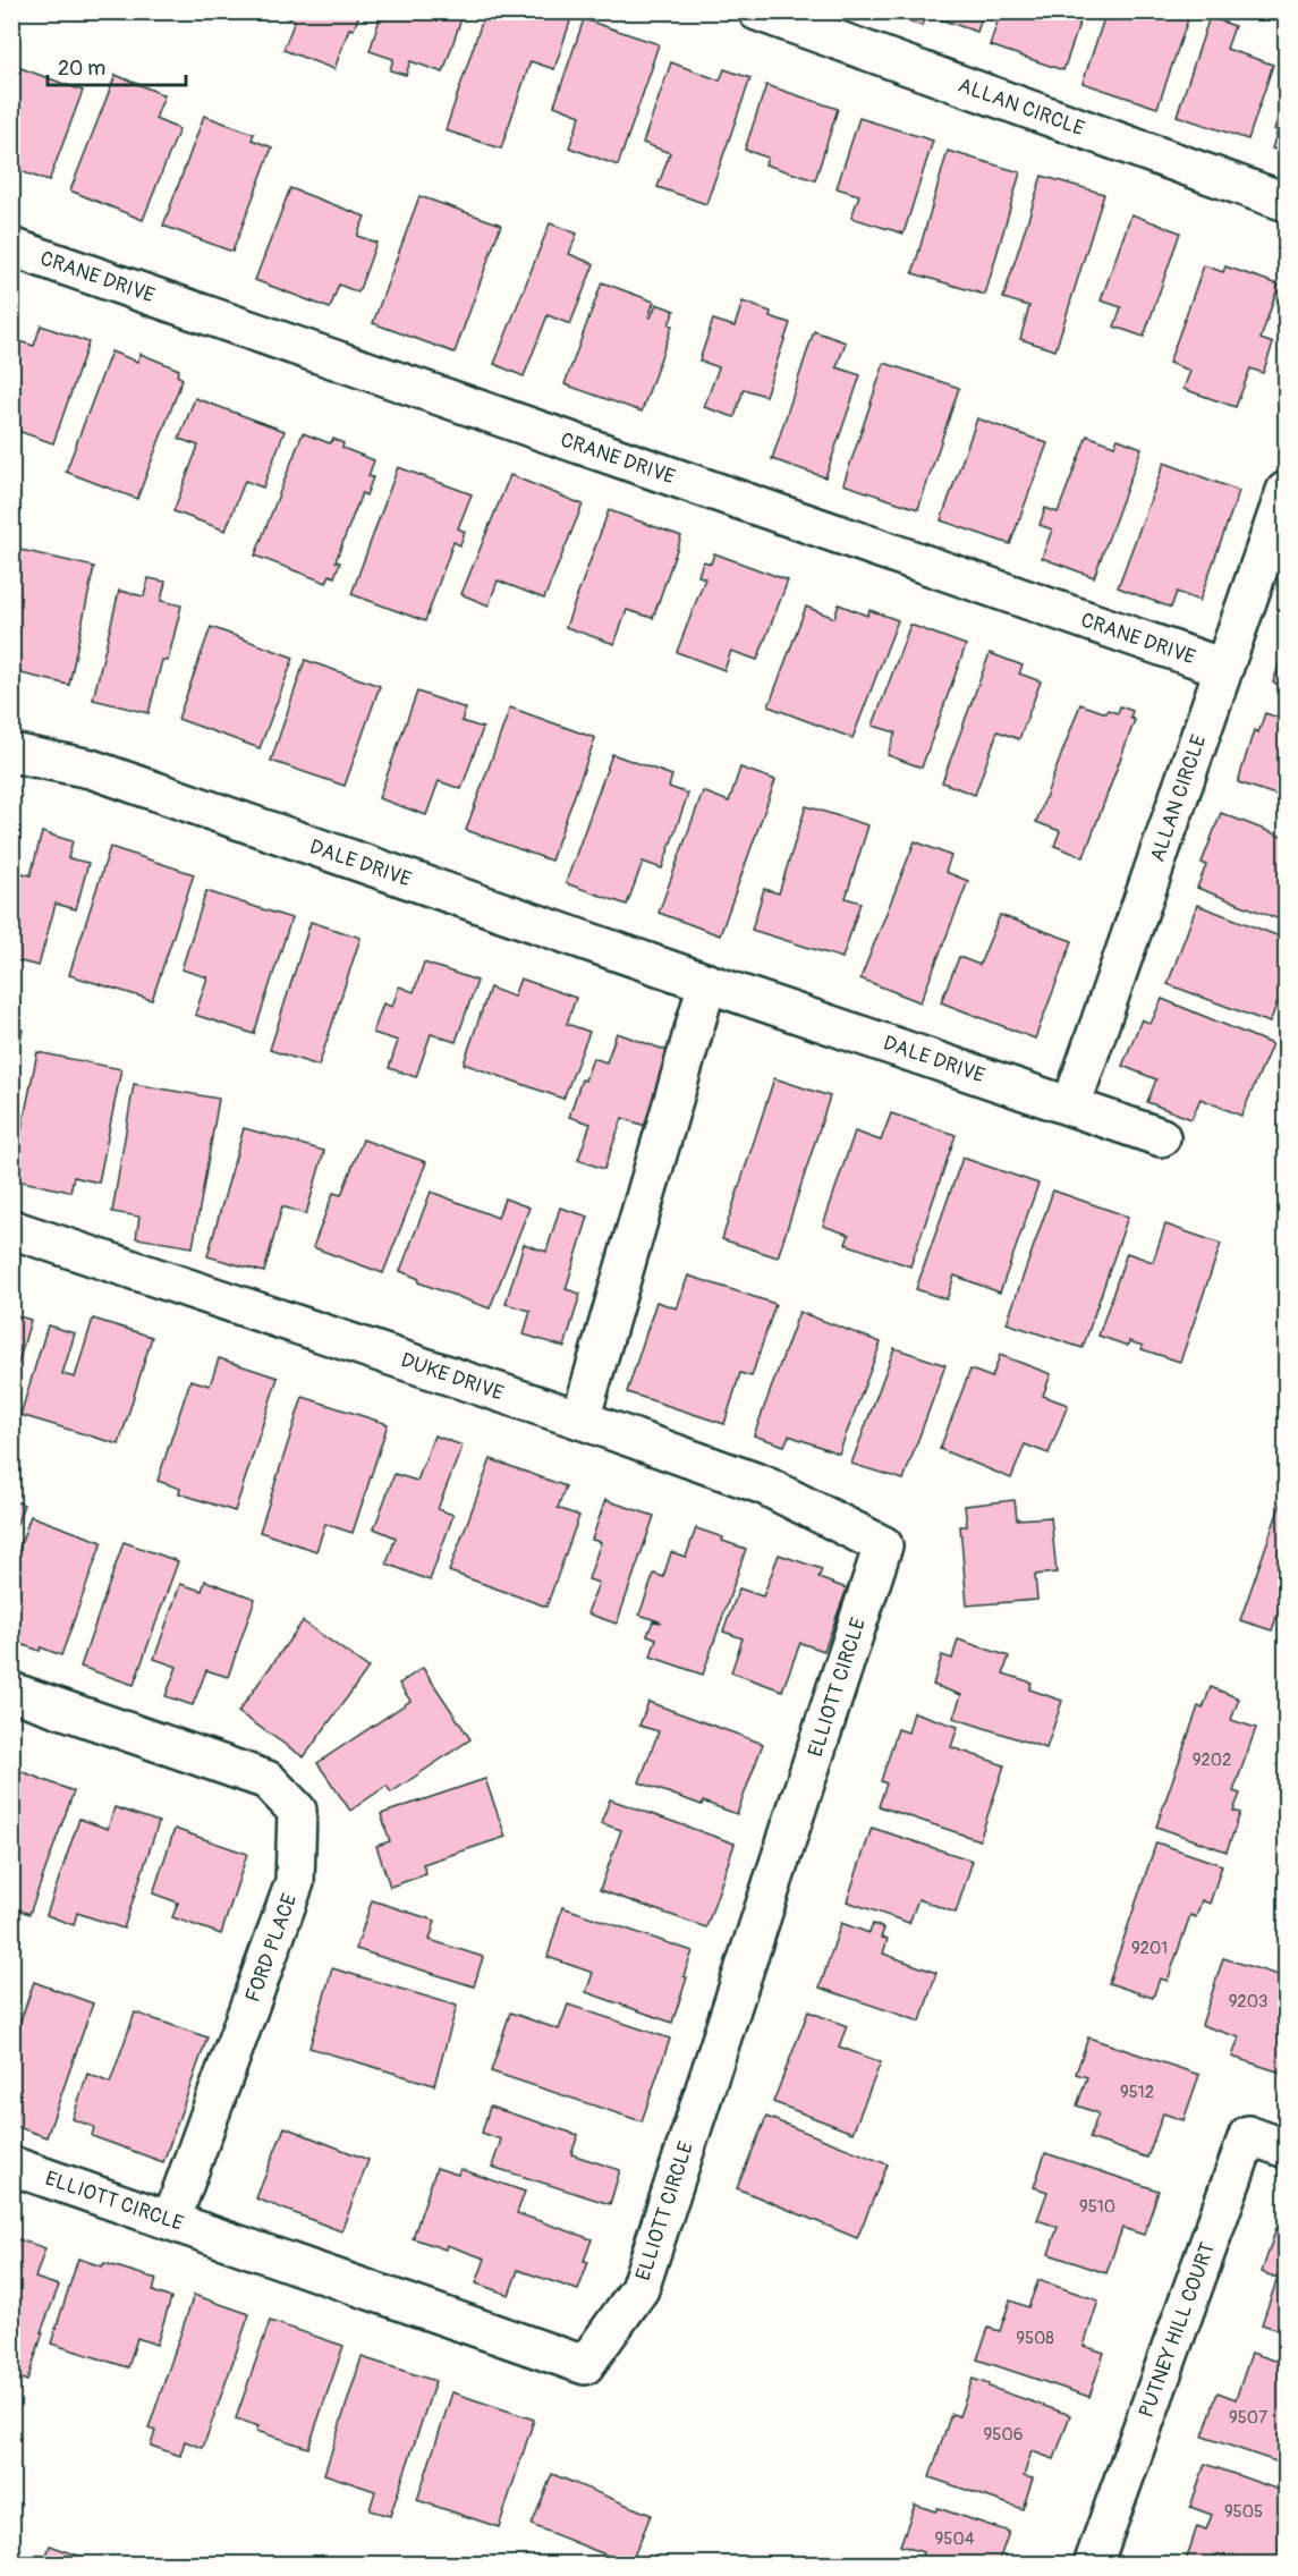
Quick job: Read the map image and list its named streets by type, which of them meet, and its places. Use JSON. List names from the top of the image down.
{
  "streets": {
    "street": [
      "ALLAN CIRCLE",
      "CRANE DRIVE",
      "DALE DRIVE",
      "DUKE DRIVE",
      "ELLIOTT CIRCLE",
      "FORD PLACE",
      "PUTNEY HILL COURT"
    ]
  },
  "crossings": [
    ["ALLAN CIRCLE", "CRANE DRIVE"],
    ["ALLAN CIRCLE", "DALE DRIVE"],
    ["DUKE DRIVE", "ELLIOTT CIRCLE"],
    ["ELLIOTT CIRCLE", "FORD PLACE"]
  ],
  "house_numbers": [
    "9202",
    "9201",
    "9203",
    "9512",
    "9510",
    "9508",
    "9507",
    "9506",
    "9505",
    "9504"
  ],
  "scale_bar": "20 m"
}
